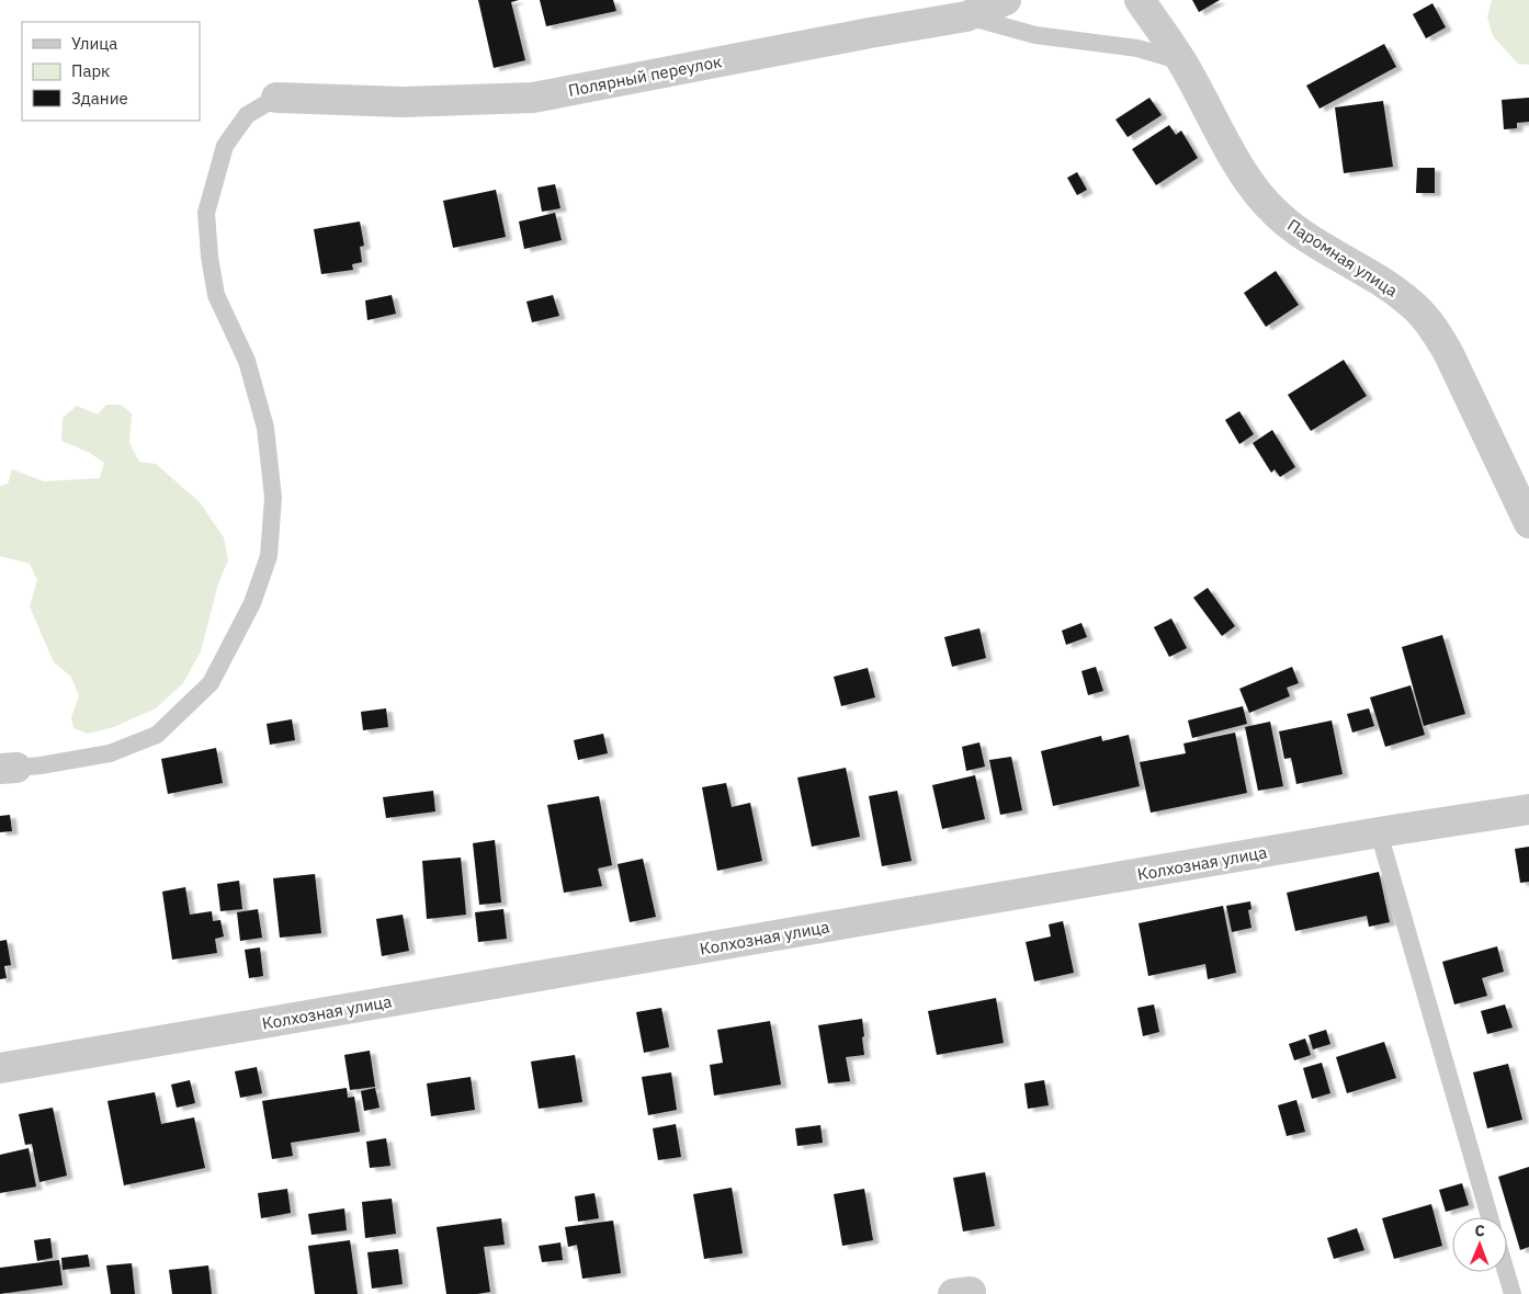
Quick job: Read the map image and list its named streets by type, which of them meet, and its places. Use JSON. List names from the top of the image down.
{
  "streets": {
    "street": ["Полярный переулок", "Паромная улица", "Колхозная улица"]
  },
  "legend": ["Улица", "Парк", "Здание"],
  "north": "top"
}
